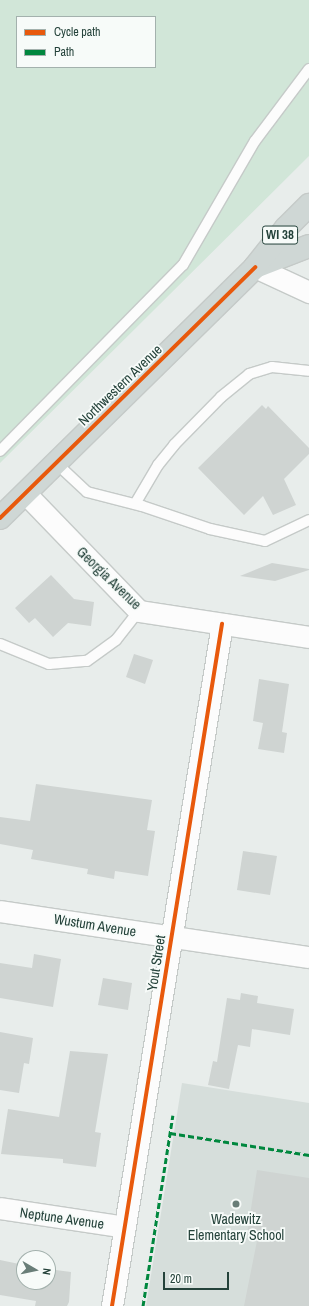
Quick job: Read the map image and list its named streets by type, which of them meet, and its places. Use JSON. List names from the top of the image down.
{
  "streets": {
    "main road": ["WI 38", "Northwestern Avenue"],
    "street": [
      "Georgia Avenue",
      "Wustum Avenue",
      "Yout Street",
      "Neptune Avenue"
    ]
  },
  "crossings": [
    ["Northwestern Avenue", "Georgia Avenue"],
    ["Georgia Avenue", "Yout Street"],
    ["Wustum Avenue", "Yout Street"],
    ["Yout Street", "Neptune Avenue"]
  ],
  "places": ["Wadewitz Elementary School"],
  "legend": ["Cycle path", "Path"],
  "scale_bar": "20 m",
  "north": "right"
}
